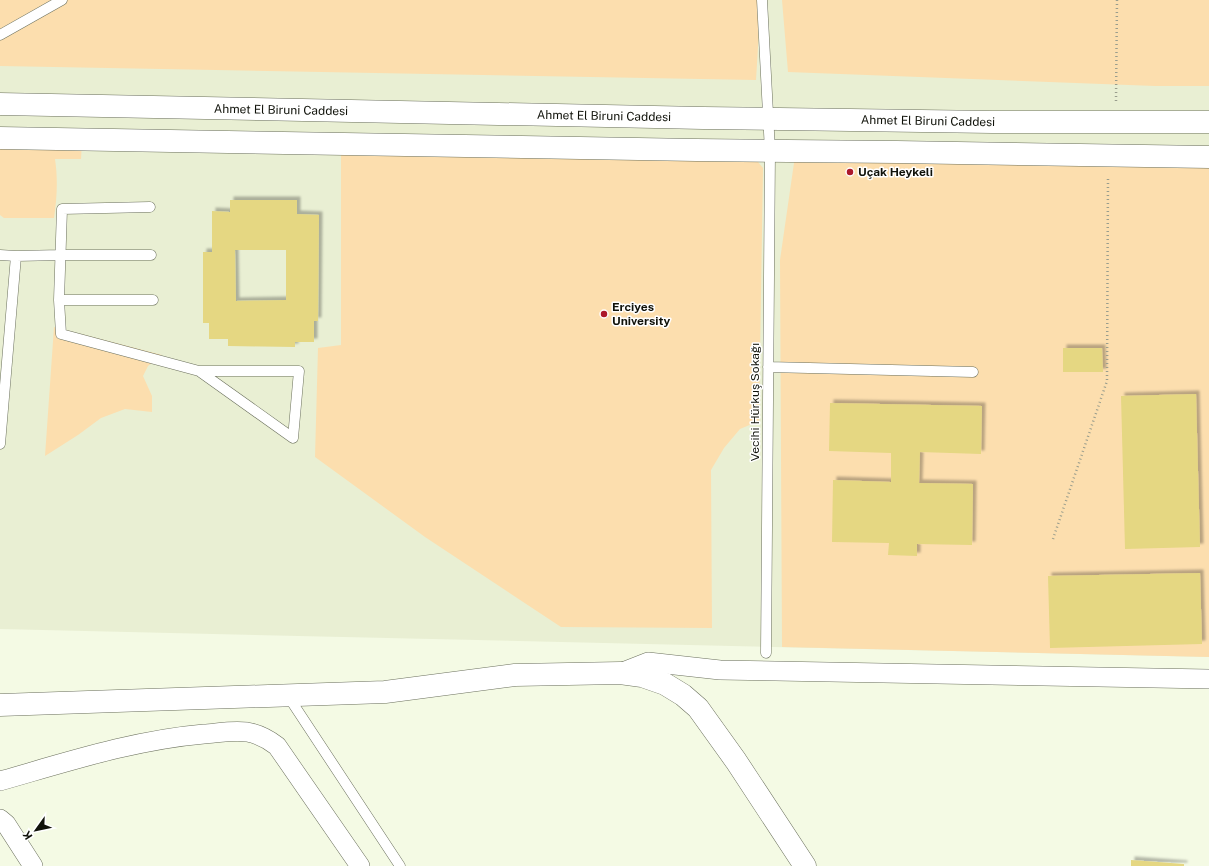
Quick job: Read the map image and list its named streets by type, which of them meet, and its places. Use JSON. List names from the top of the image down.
{
  "streets": {
    "street": ["Ahmet El Biruni Caddesi"],
    "lane": ["Vecihi Hürkuş Sokağı"]
  },
  "crossings": [
    ["Ahmet El Biruni Caddesi", "Vecihi Hürkuş Sokağı"]
  ],
  "places": ["Uçak Heykeli", "Erciyes University"],
  "north": "bottom left"
}
